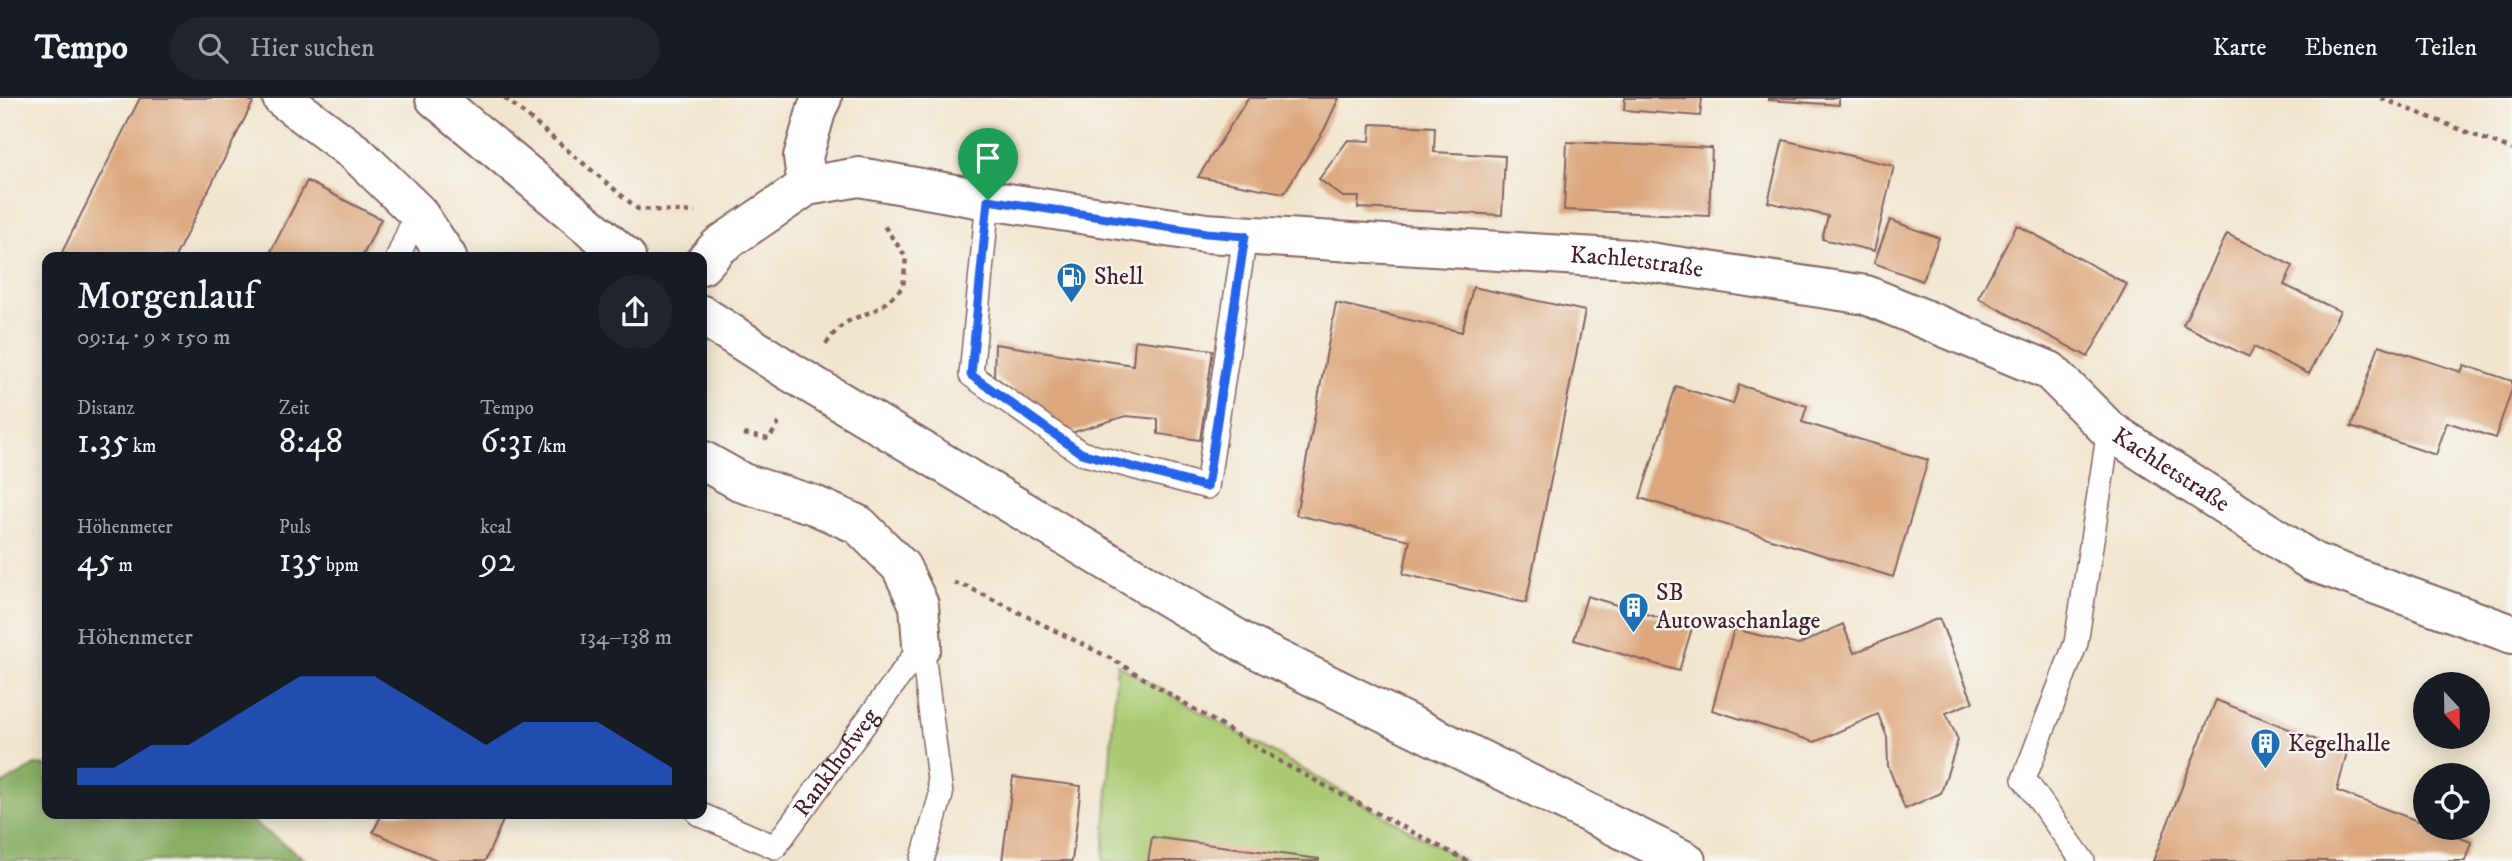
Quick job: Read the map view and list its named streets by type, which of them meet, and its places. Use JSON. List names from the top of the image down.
{
  "streets": {
    "street": ["Kachletstraße"],
    "lane": ["Ranklhofweg"]
  },
  "places": {
    "fuel station": ["Shell"],
    "building": ["SB Autowaschanlage", "Kegelhalle"]
  },
  "north": "bottom",
  "page": {
    "header": "Tempo",
    "search": "Hier suchen",
    "nav": ["Karte", "Ebenen", "Teilen"],
    "heading": ["Morgenlauf", "09:14 · 9 × 150 m"],
    "stats": [
      ["Distanz", "1.35 km"],
      ["Zeit", "8:48"],
      ["Tempo", "6:31 /km"],
      ["Höhenmeter", "45 m"],
      ["Puls", "135 bpm"],
      ["kcal", "92"]
    ],
    "chart": ["Höhenmeter", "134–138 m"]
  }
}
